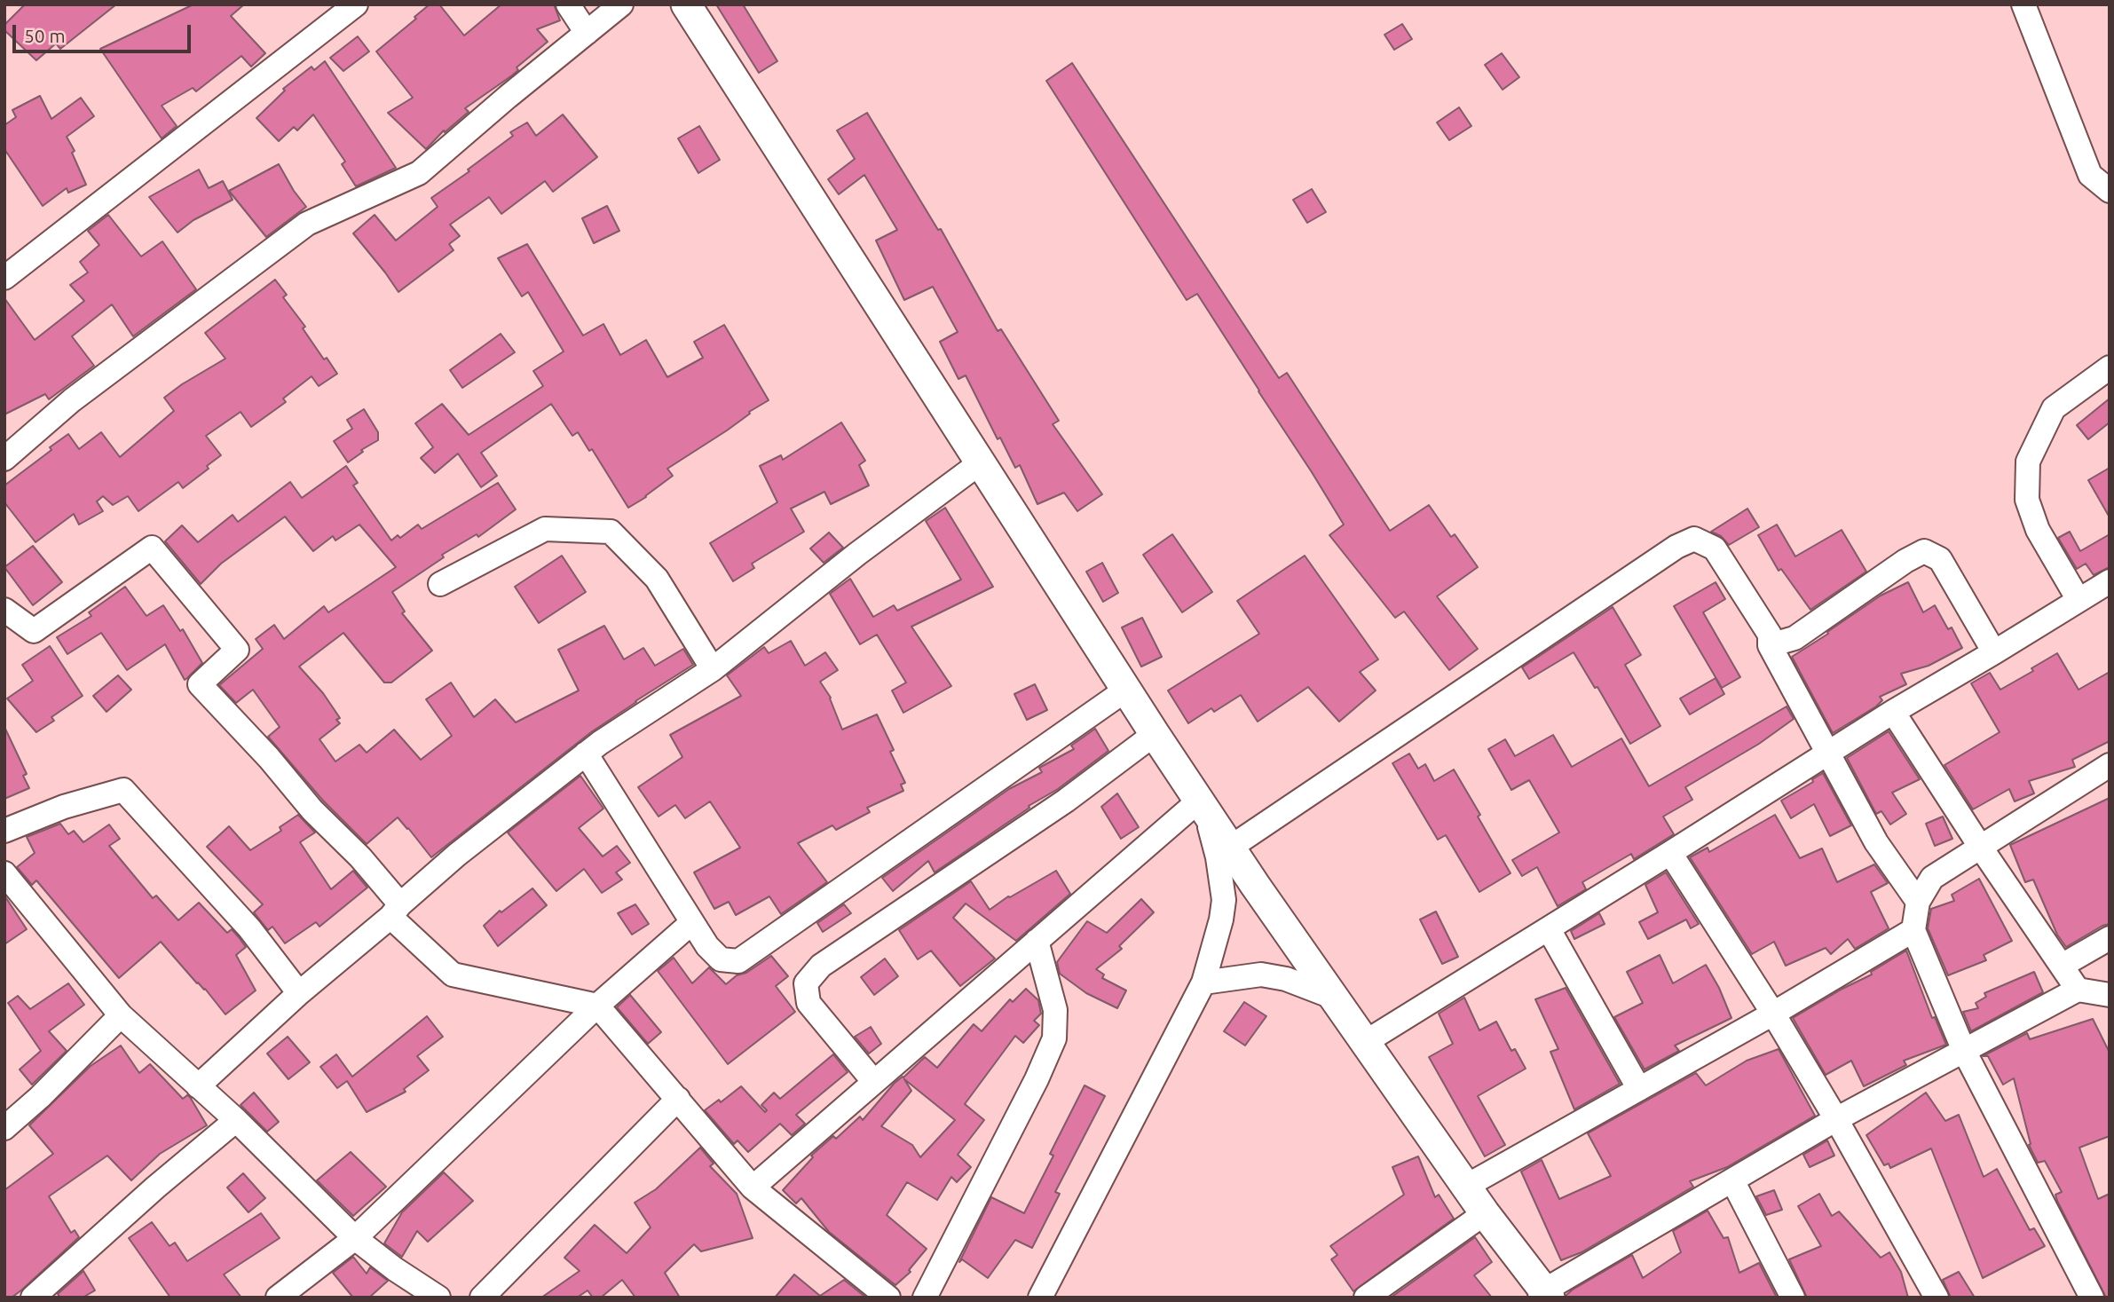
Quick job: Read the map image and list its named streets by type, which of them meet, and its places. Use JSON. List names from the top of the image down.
{
  "scale_bar": "50 m"
}
